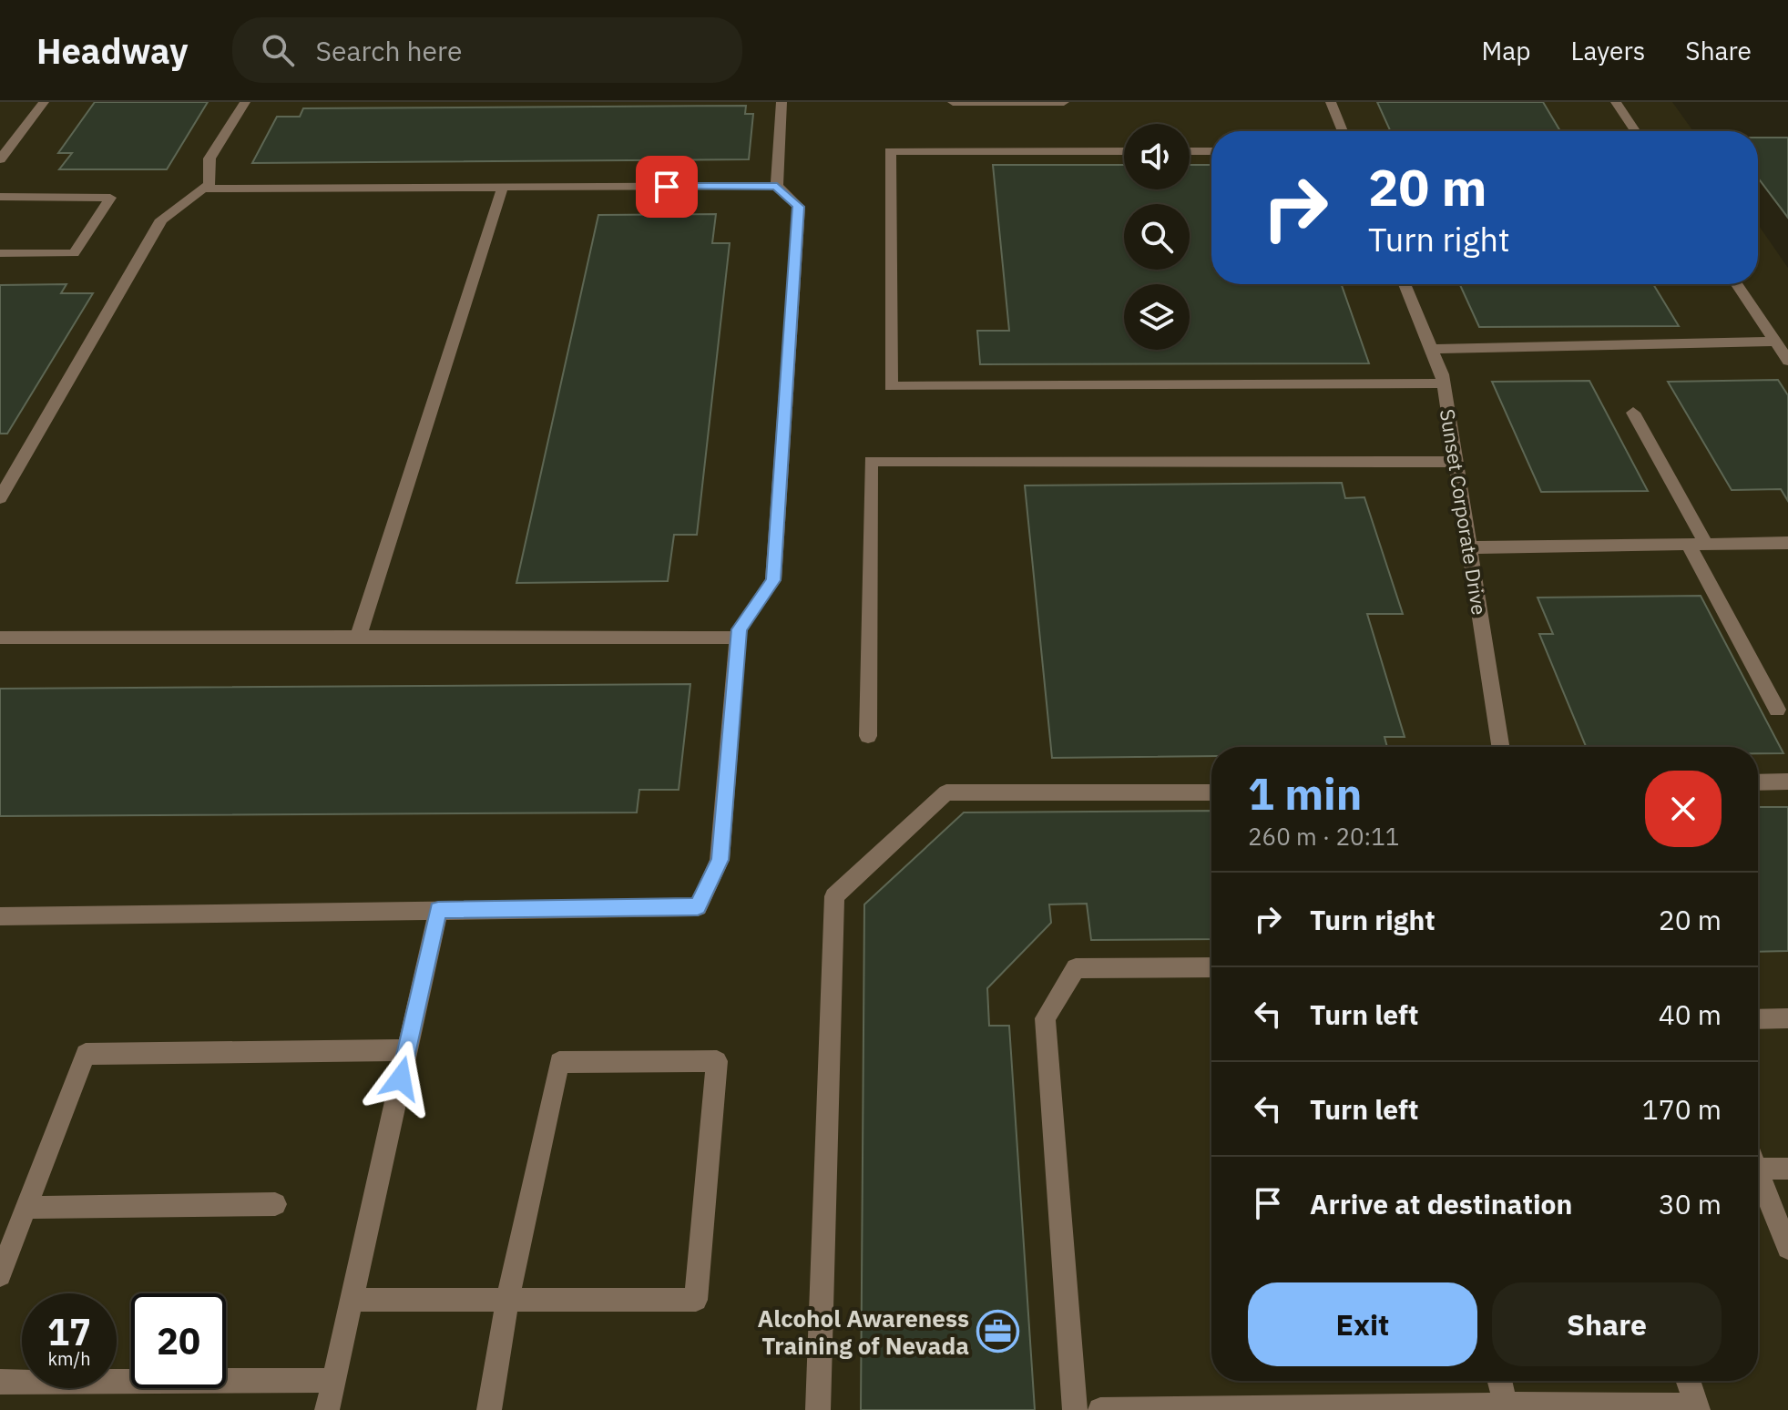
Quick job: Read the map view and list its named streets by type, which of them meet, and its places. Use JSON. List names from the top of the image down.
{
  "streets": {
    "street": ["Sunset Corporate Drive"]
  },
  "places": {
    "office": ["Alcohol Awareness Training of Nevada"]
  },
  "page": {
    "header": "Headway",
    "search": "Search here",
    "nav": ["Map", "Layers", "Share"],
    "turn": ["20 m", "Turn right"],
    "heading": ["1 min", "260 m · 20:11"],
    "list": [
      {
        "name": "Turn right",
        "value": "20 m"
      },
      {
        "name": "Turn left",
        "value": "40 m"
      },
      {
        "name": "Turn left",
        "value": "170 m"
      },
      {
        "name": "Arrive at destination",
        "value": "30 m"
      }
    ],
    "buttons": ["Exit", "Share"],
    "speed": "17 km/h",
    "limit": "20"
  }
}
